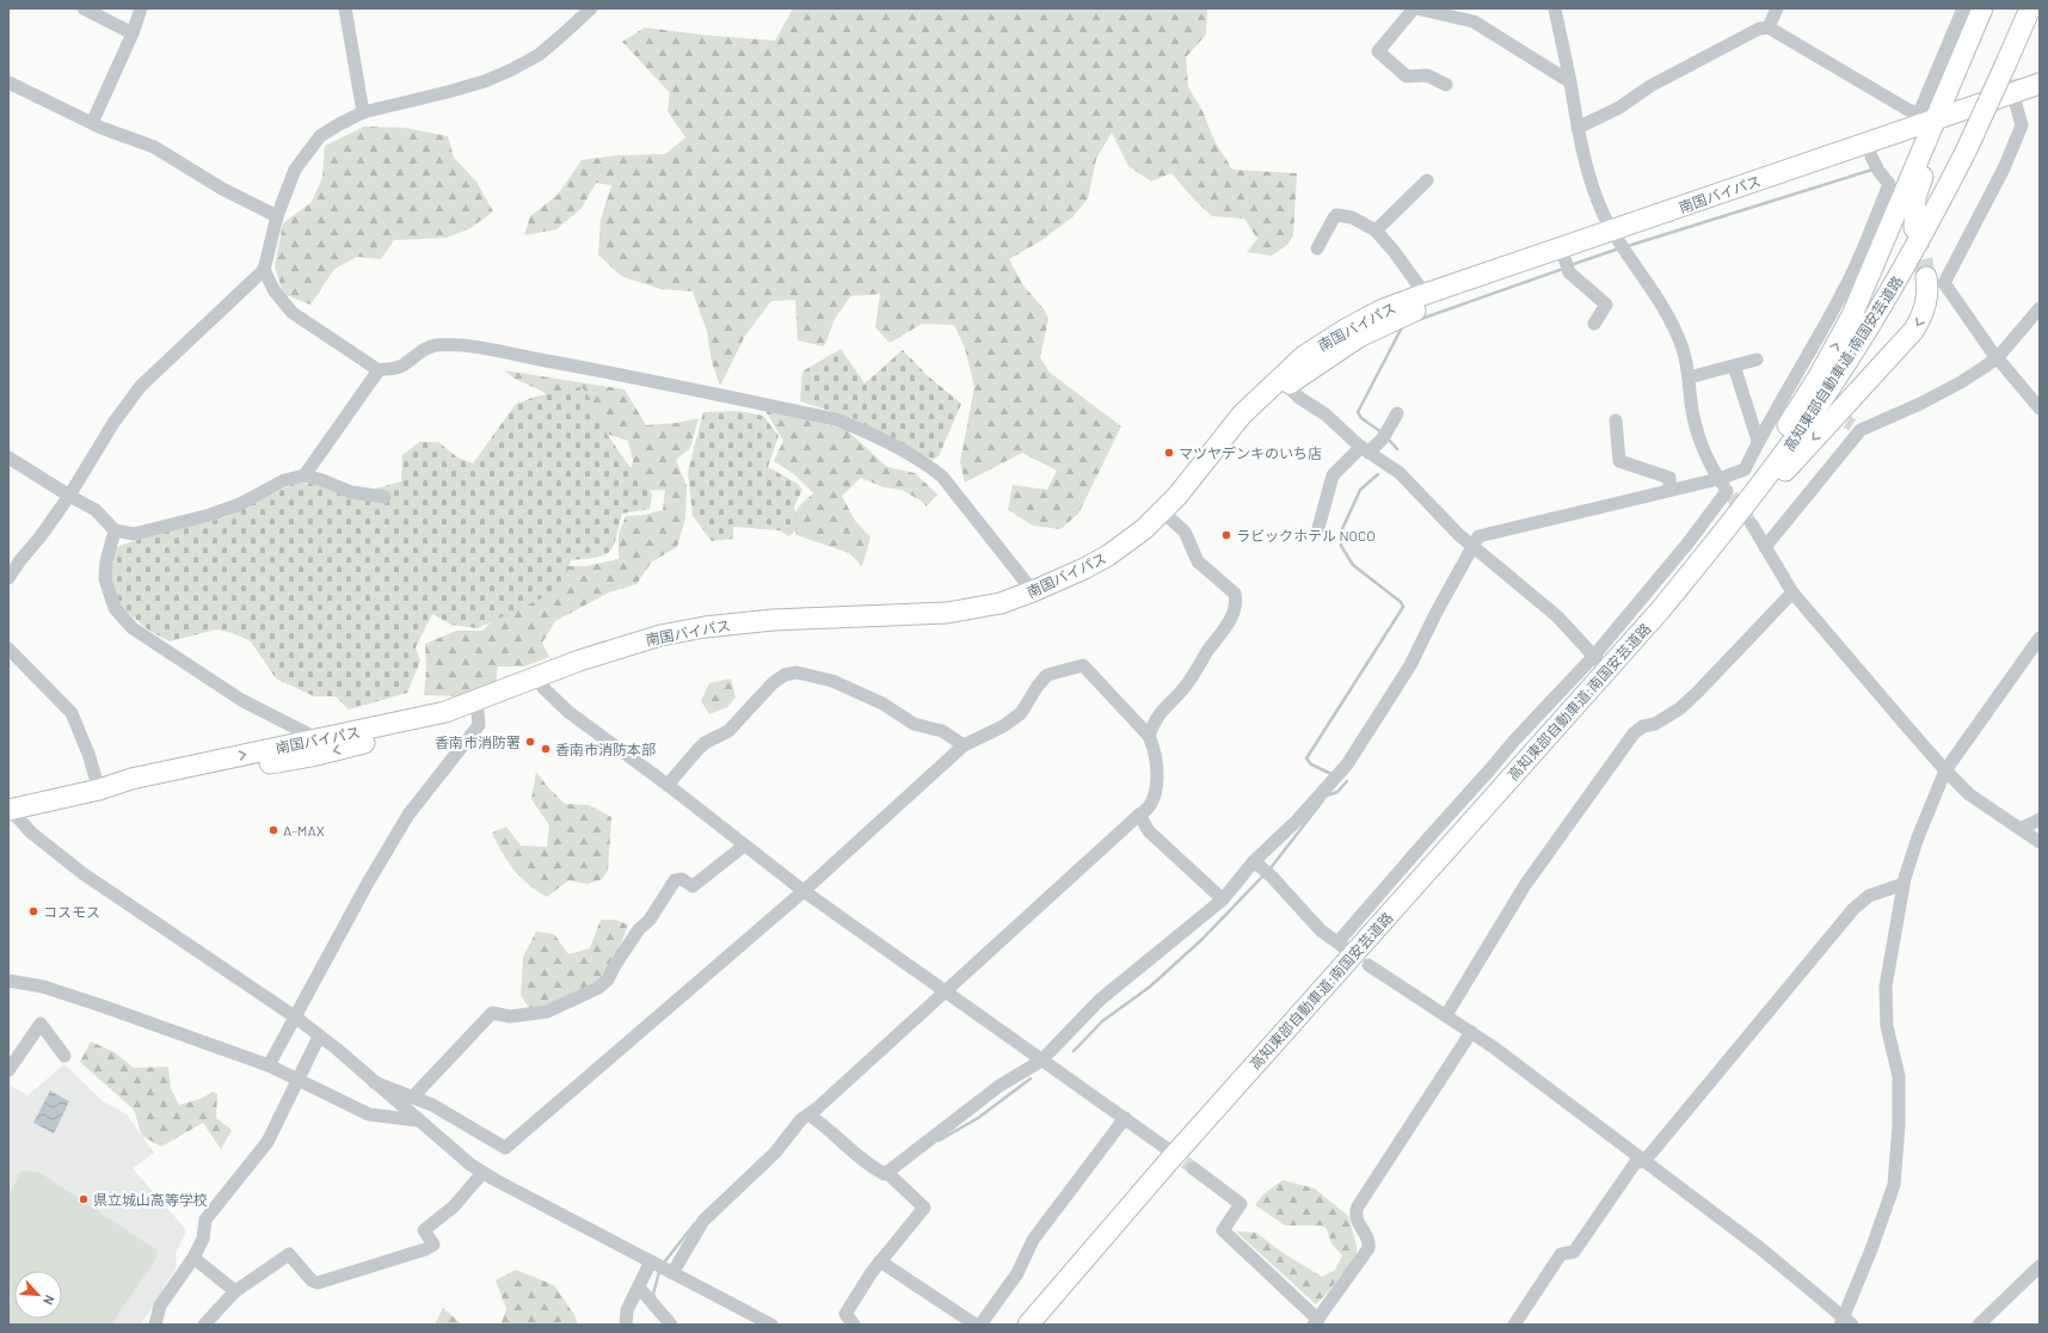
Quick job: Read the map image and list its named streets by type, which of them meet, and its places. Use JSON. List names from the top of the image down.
{
  "streets": {
    "highway": ["南国バイパス", "高知東部自動車道;南国安芸道路"]
  },
  "places": [
    "マツヤデンキのいち店",
    "ラビックホテル NOCO",
    "香南市消防署",
    "香南市消防本部",
    "A-MAX",
    "コスモス",
    "県立城山高等学校"
  ],
  "north": "bottom right"
}
